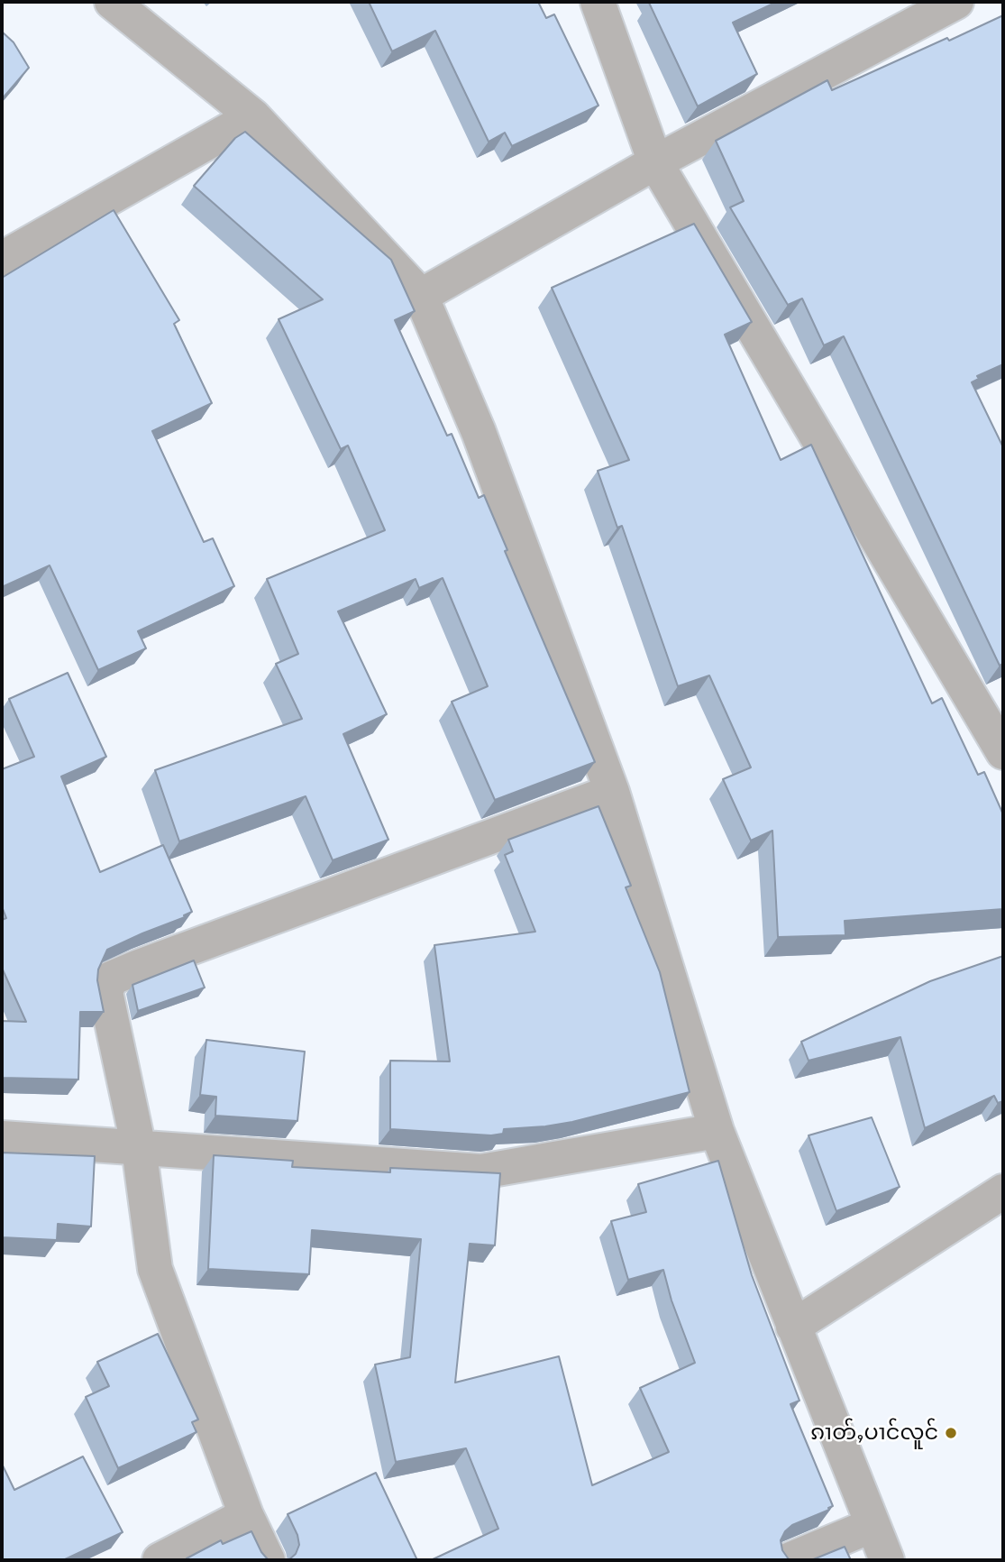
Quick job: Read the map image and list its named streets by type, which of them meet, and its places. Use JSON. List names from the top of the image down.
{
  "places": ["ၵၢတ်ႇပၢင်လူင်"]
}
